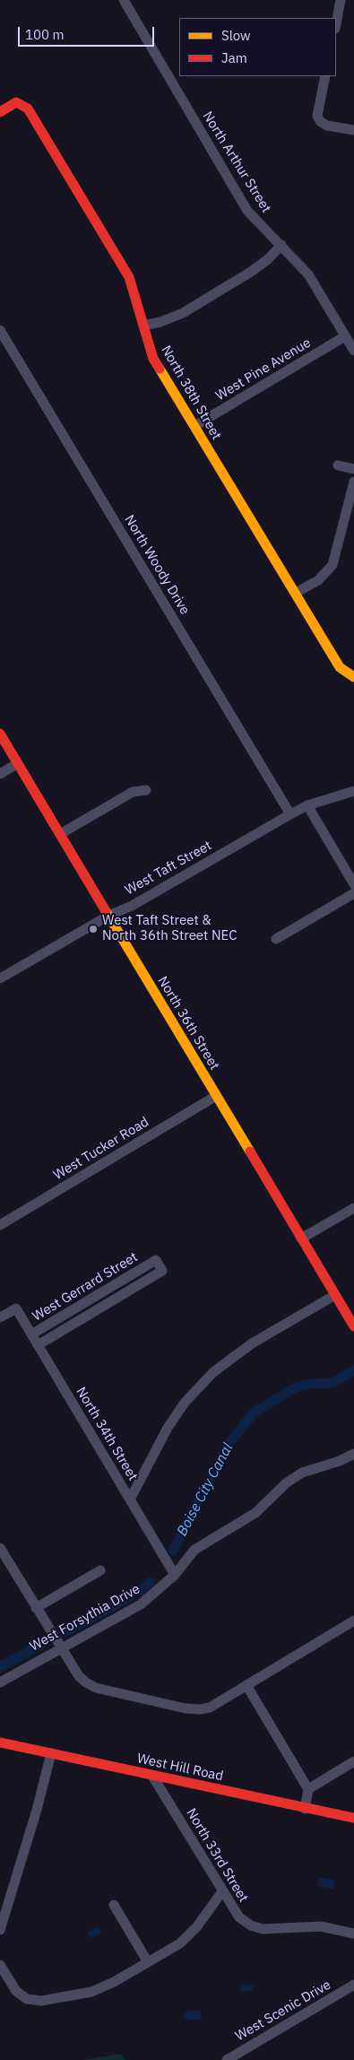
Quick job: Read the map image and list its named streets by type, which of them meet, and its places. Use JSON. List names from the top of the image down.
{
  "streets": {
    "street": [
      "North Arthur Street",
      "West Pine Avenue",
      "North 38th Street",
      "North Woody Drive",
      "West Taft Street",
      "North 36th Street",
      "West Tucker Road",
      "West Gerrard Street",
      "North 34th Street",
      "West Forsythia Drive",
      "West Hill Road",
      "North 33rd Street",
      "West Scenic Drive"
    ]
  },
  "crossings": [
    ["North Arthur Street", "West Pine Avenue"],
    ["West Pine Avenue", "North 38th Street"],
    ["North Woody Drive", "West Taft Street"],
    ["West Taft Street", "North 36th Street"],
    ["North 36th Street", "West Tucker Road"],
    ["West Gerrard Street", "North 34th Street"],
    ["North 34th Street", "West Forsythia Drive"],
    ["West Hill Road", "North 33rd Street"]
  ],
  "water": ["Boise City Canal"],
  "places": ["West Taft Street & North 36th Street NEC"],
  "legend": ["Slow", "Jam"],
  "scale_bar": "100 m"
}
